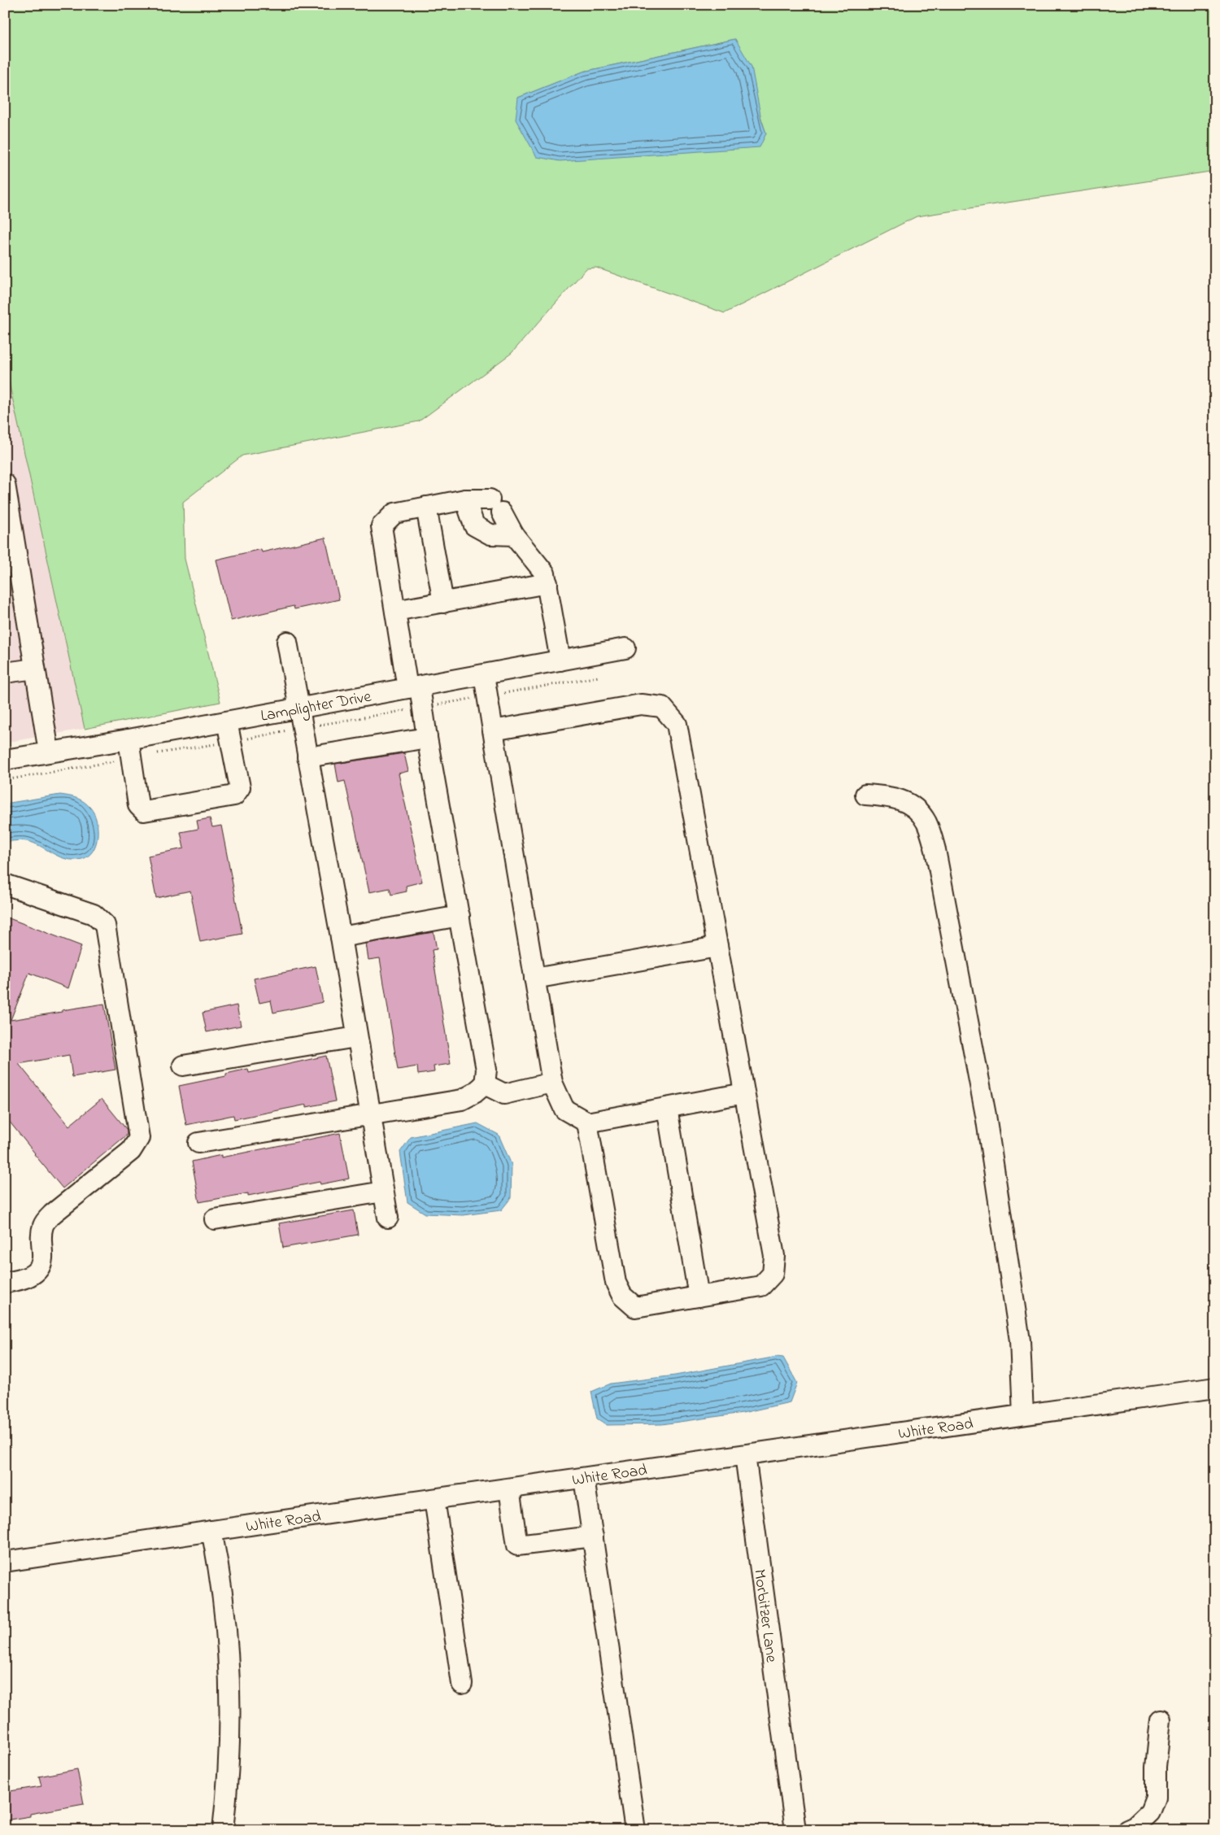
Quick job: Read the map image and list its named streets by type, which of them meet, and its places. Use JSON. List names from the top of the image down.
{
  "streets": {
    "street": ["Lamplighter Drive", "White Road", "Morbitzer Lane"]
  },
  "crossings": [
    ["White Road", "Morbitzer Lane"]
  ]
}
